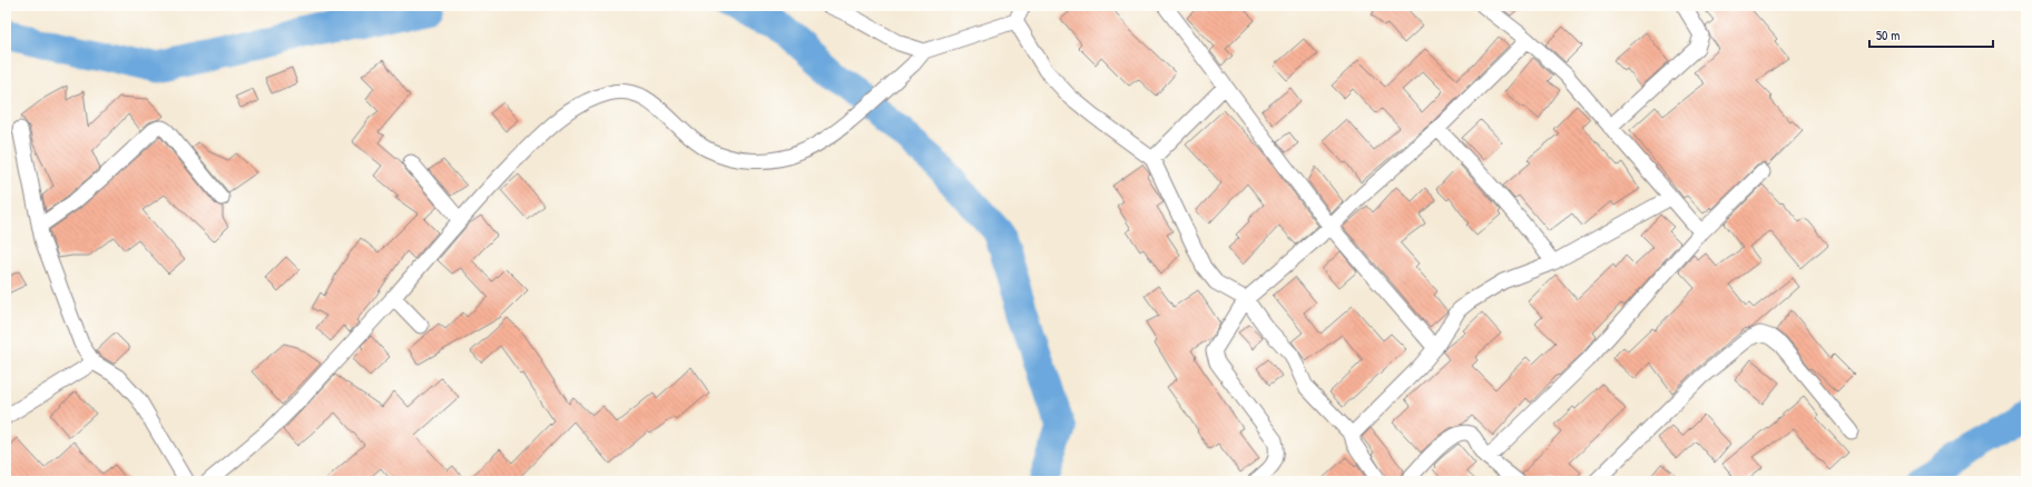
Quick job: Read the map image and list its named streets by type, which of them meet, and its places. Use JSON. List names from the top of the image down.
{
  "scale_bar": "50 m"
}
